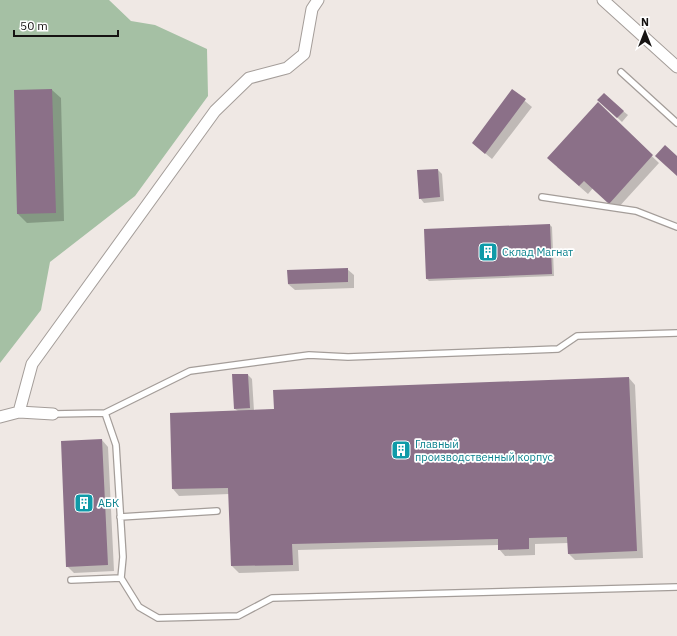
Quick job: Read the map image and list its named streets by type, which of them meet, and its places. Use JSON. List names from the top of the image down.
{
  "places": {
    "building": ["Склад Магнат", "Главный производственный корпус", "АБК"]
  },
  "scale_bar": "50 m",
  "north": "top"
}
